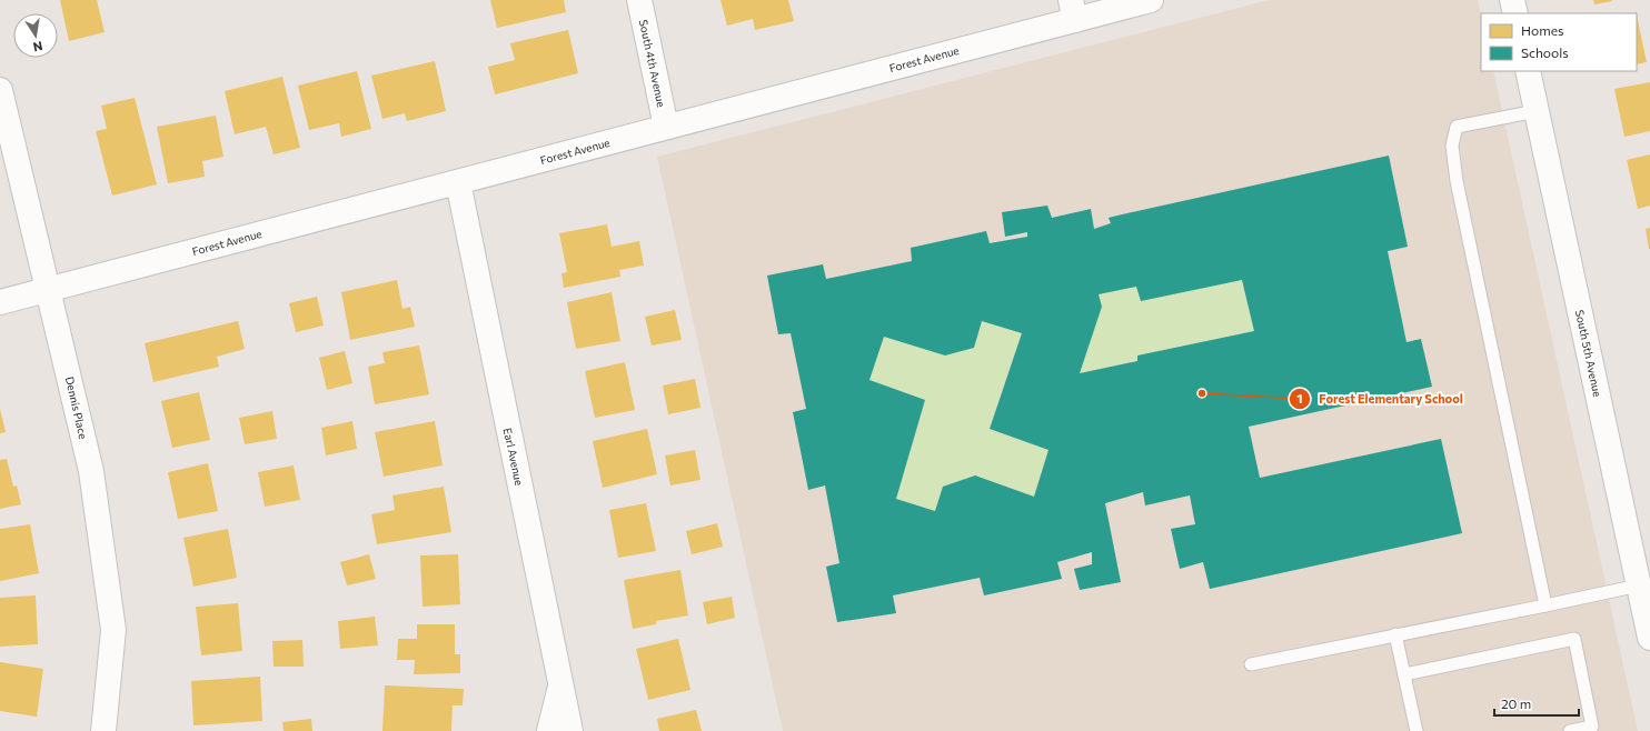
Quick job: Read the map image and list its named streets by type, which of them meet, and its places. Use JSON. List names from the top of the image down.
{
  "streets": {
    "street": [
      "Forest Avenue",
      "South 4th Avenue",
      "South 5th Avenue",
      "Dennis Place",
      "Earl Avenue"
    ]
  },
  "crossings": [
    ["Forest Avenue", "South 4th Avenue"],
    ["Forest Avenue", "Dennis Place"],
    ["Forest Avenue", "Earl Avenue"]
  ],
  "places": ["Forest Elementary School"],
  "legend": ["Homes", "Schools"],
  "scale_bar": "20 m",
  "north": "bottom"
}
